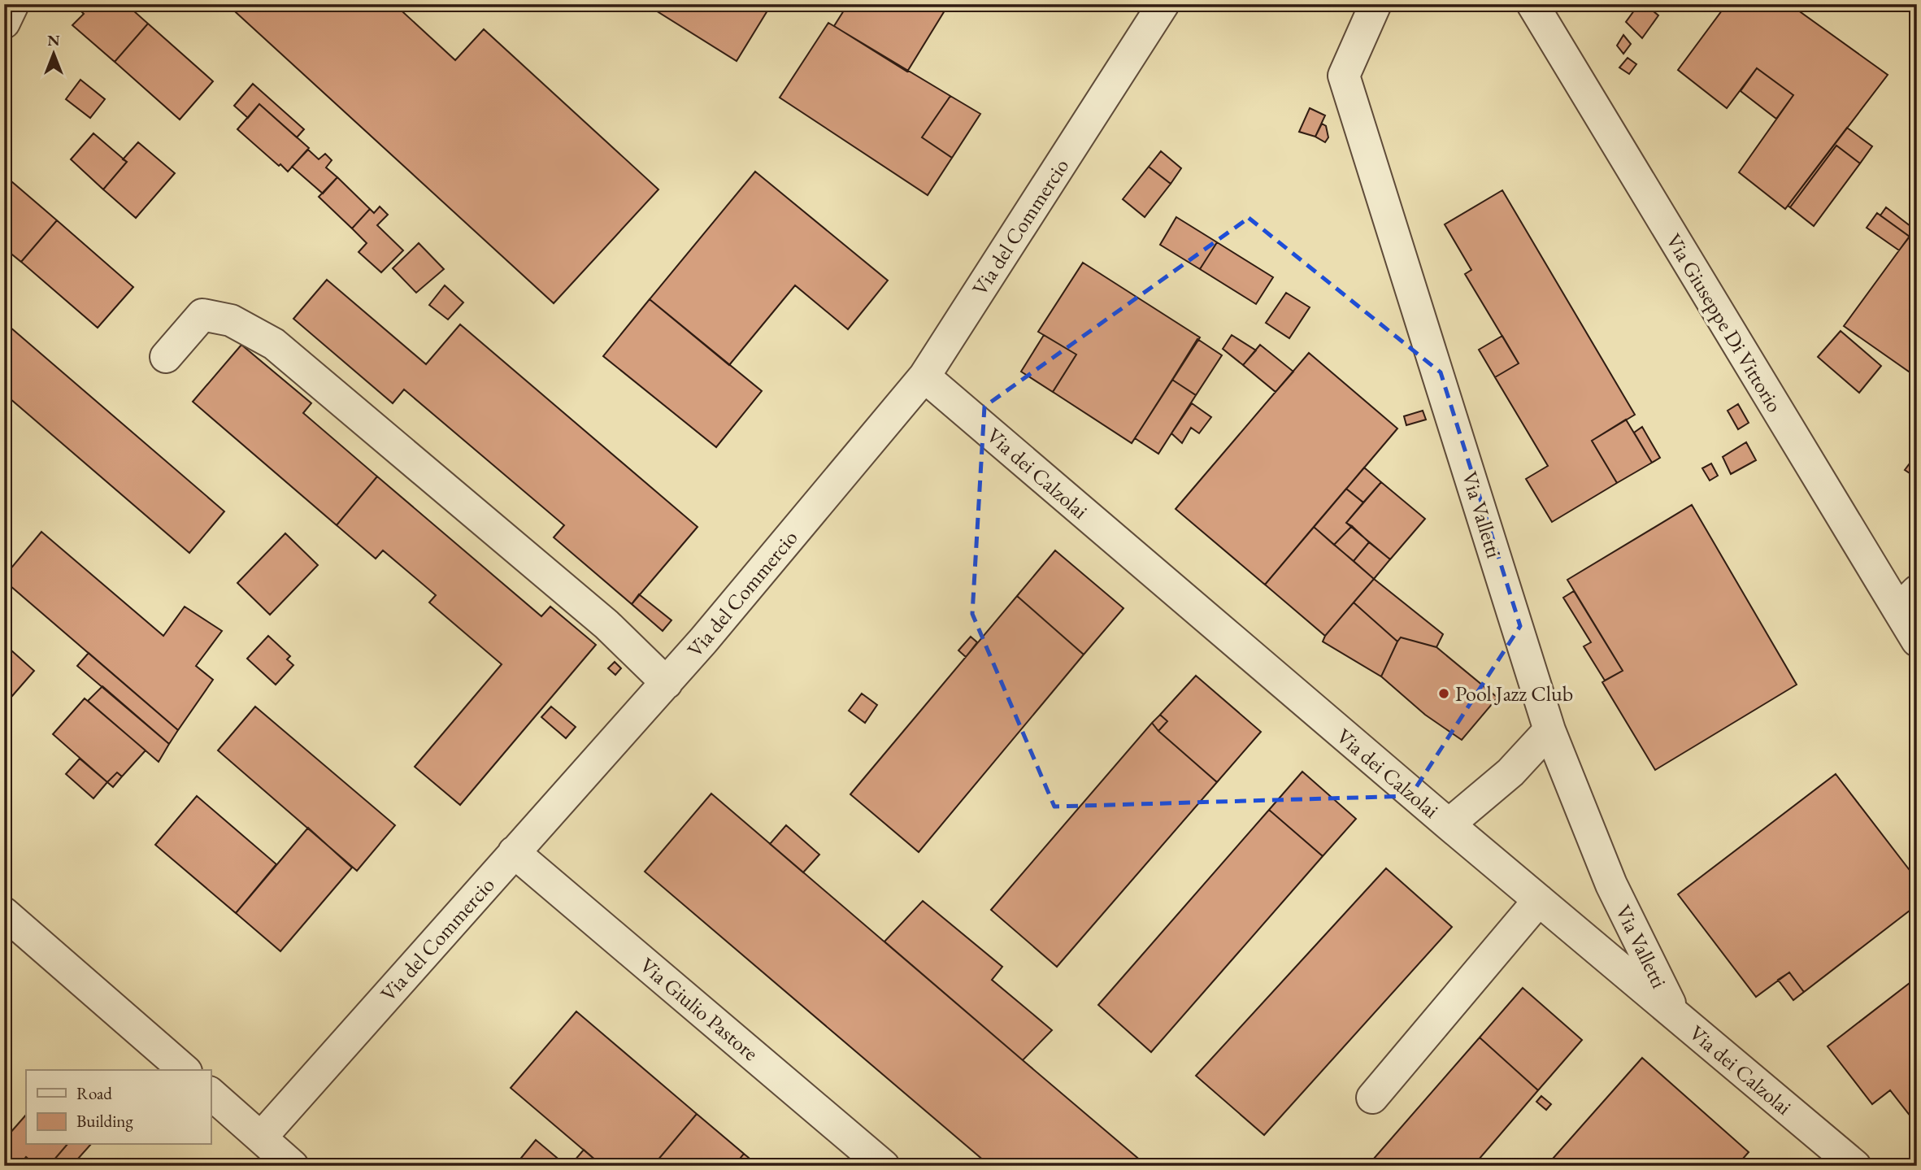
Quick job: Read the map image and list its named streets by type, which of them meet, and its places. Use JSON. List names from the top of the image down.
{
  "streets": {
    "street": [
      "Via del Commercio",
      "Via Giuseppe Di Vittorio",
      "Via dei Calzolai",
      "Via Valletti",
      "Via Giulio Pastore"
    ]
  },
  "crossings": [
    ["Via del Commercio", "Via dei Calzolai"],
    ["Via del Commercio", "Via Giulio Pastore"],
    ["Via dei Calzolai", "Via Valletti"]
  ],
  "places": ["Pool Jazz Club"],
  "legend": ["Road", "Building"],
  "north": "top"
}
